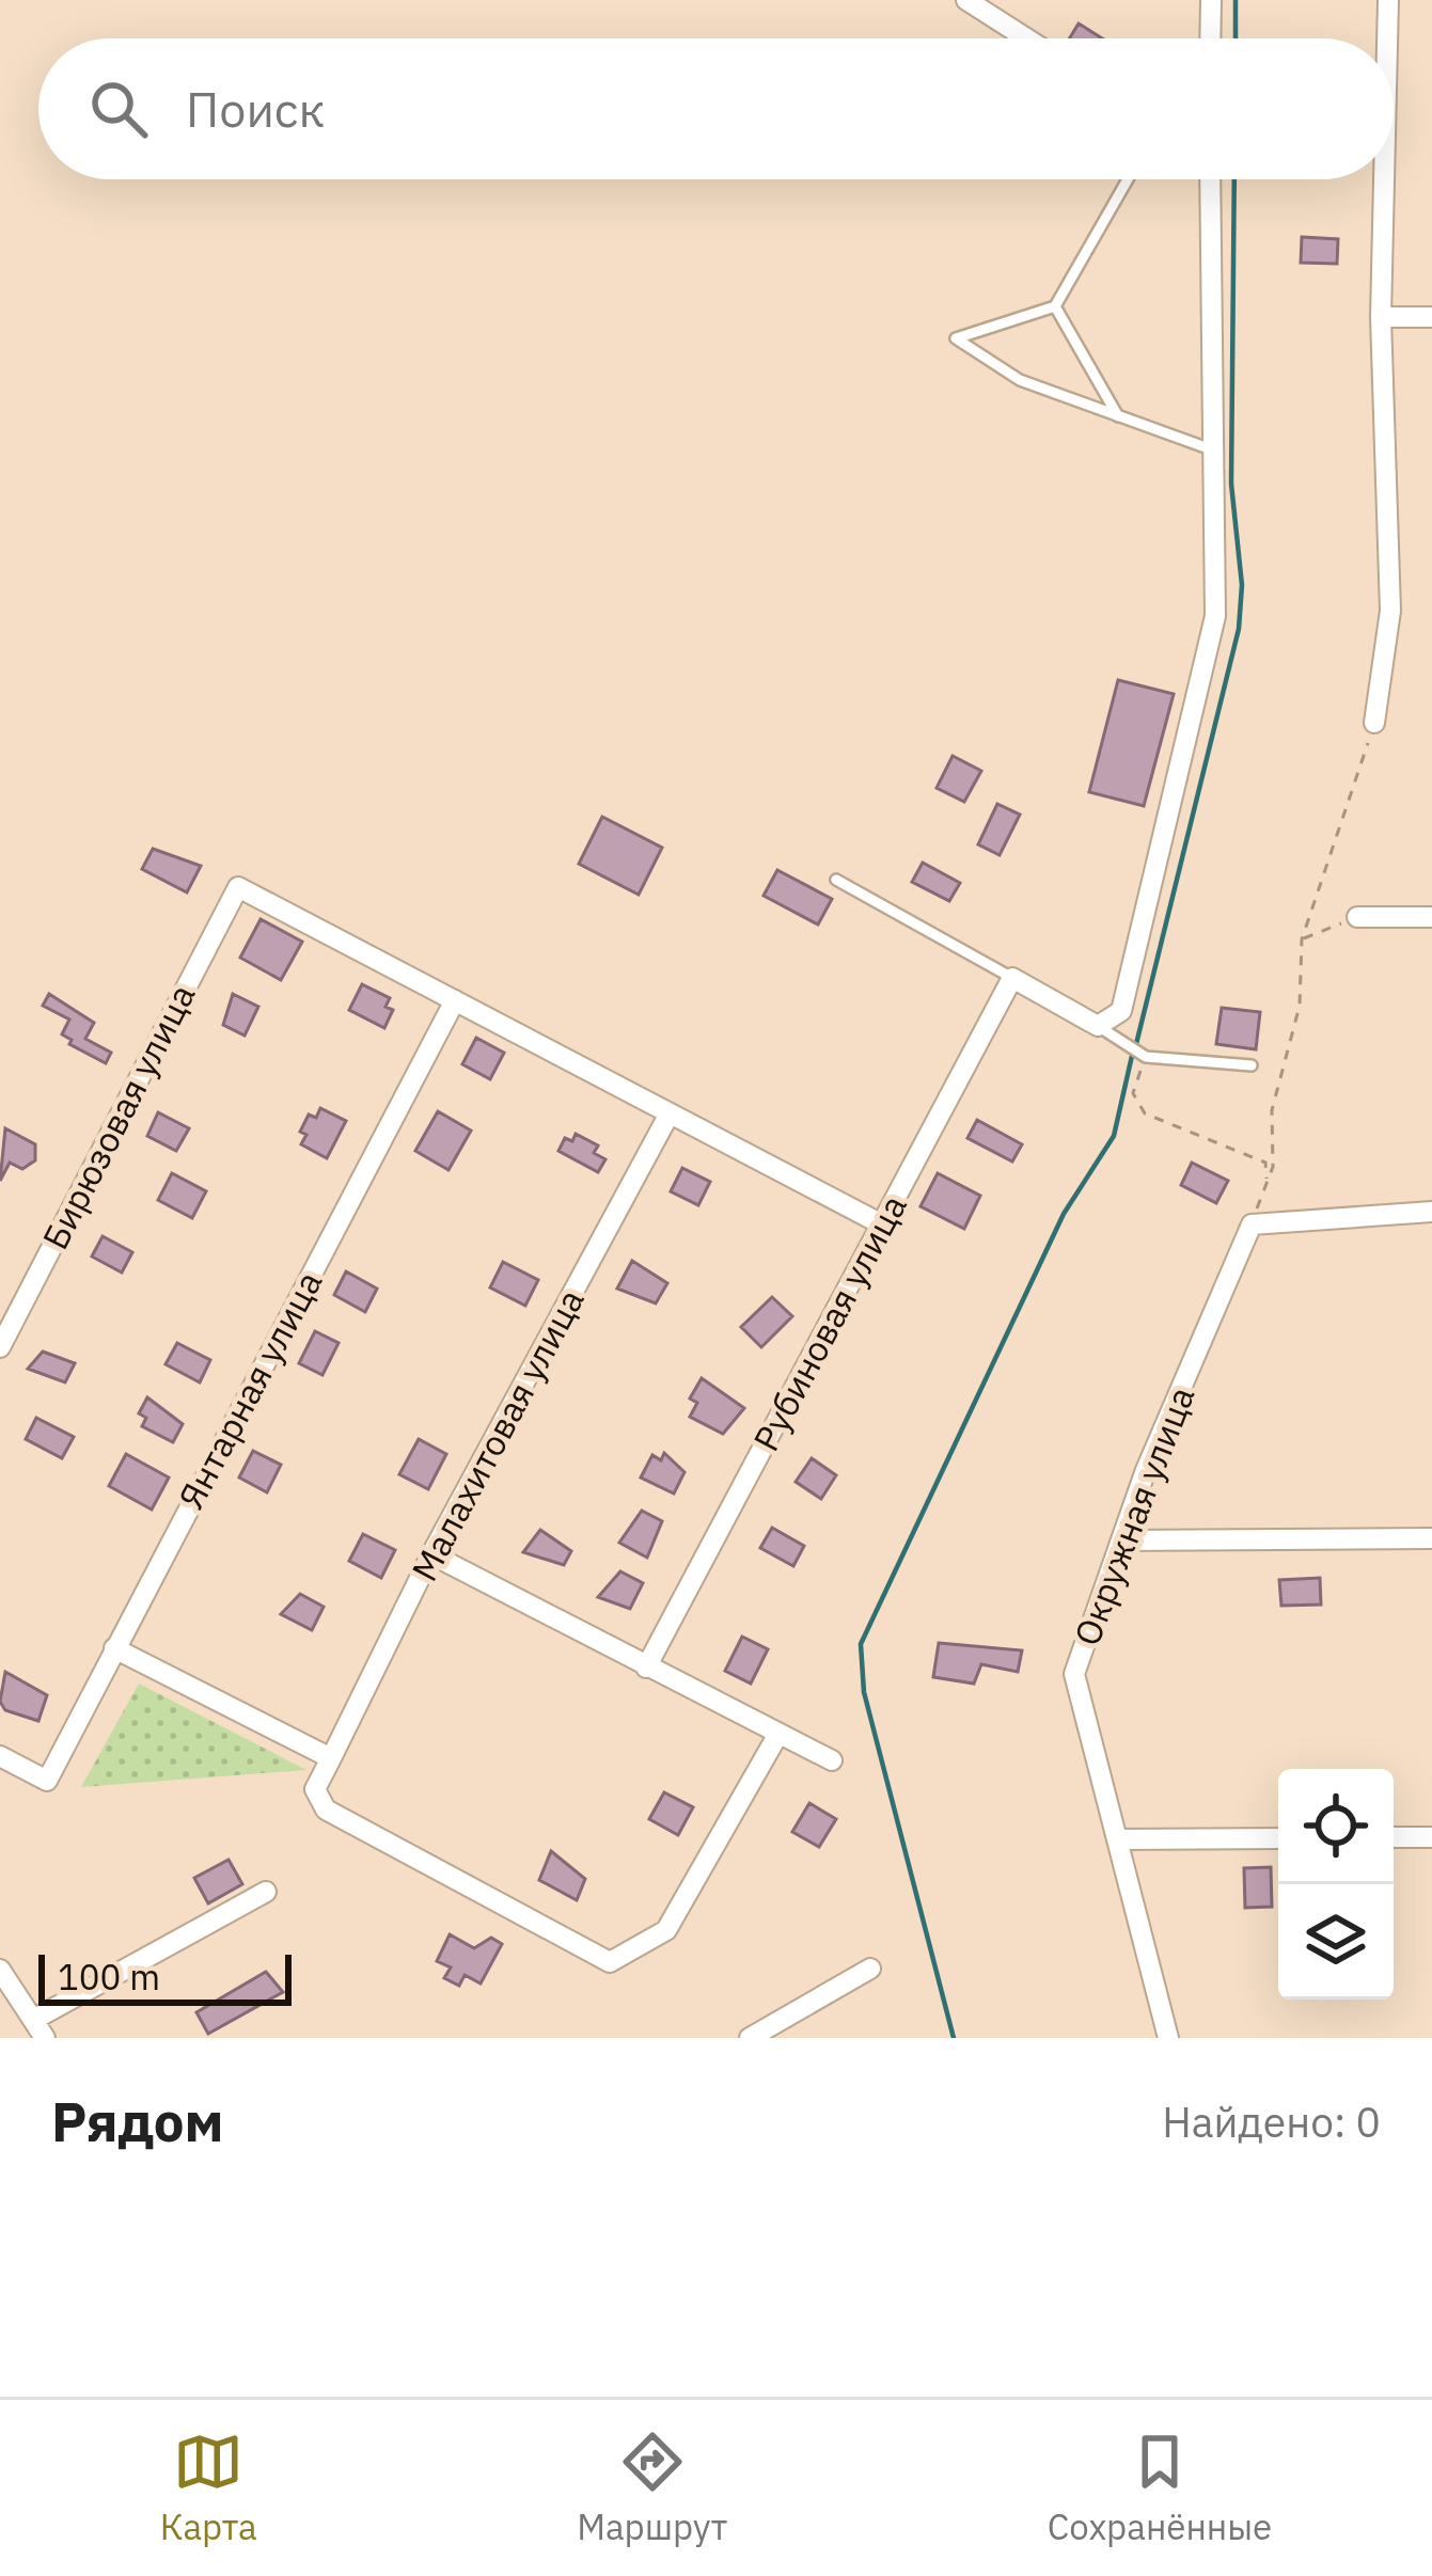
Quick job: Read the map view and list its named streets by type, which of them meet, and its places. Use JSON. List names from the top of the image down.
{
  "streets": {
    "street": [
      "Бирюзовая улица",
      "Рубиновая улица",
      "Янтарная улица",
      "Малахитовая улица",
      "Окружная улица"
    ]
  },
  "crossings": [
    ["Бирюзовая улица", "Янтарная улица"]
  ],
  "scale_bar": "100 m",
  "page": {
    "search": "Поиск",
    "scale": "100 m",
    "heading": ["Рядом", "Найдено: 0"],
    "nav": ["Карта", "Маршрут", "Сохранённые"]
  }
}
